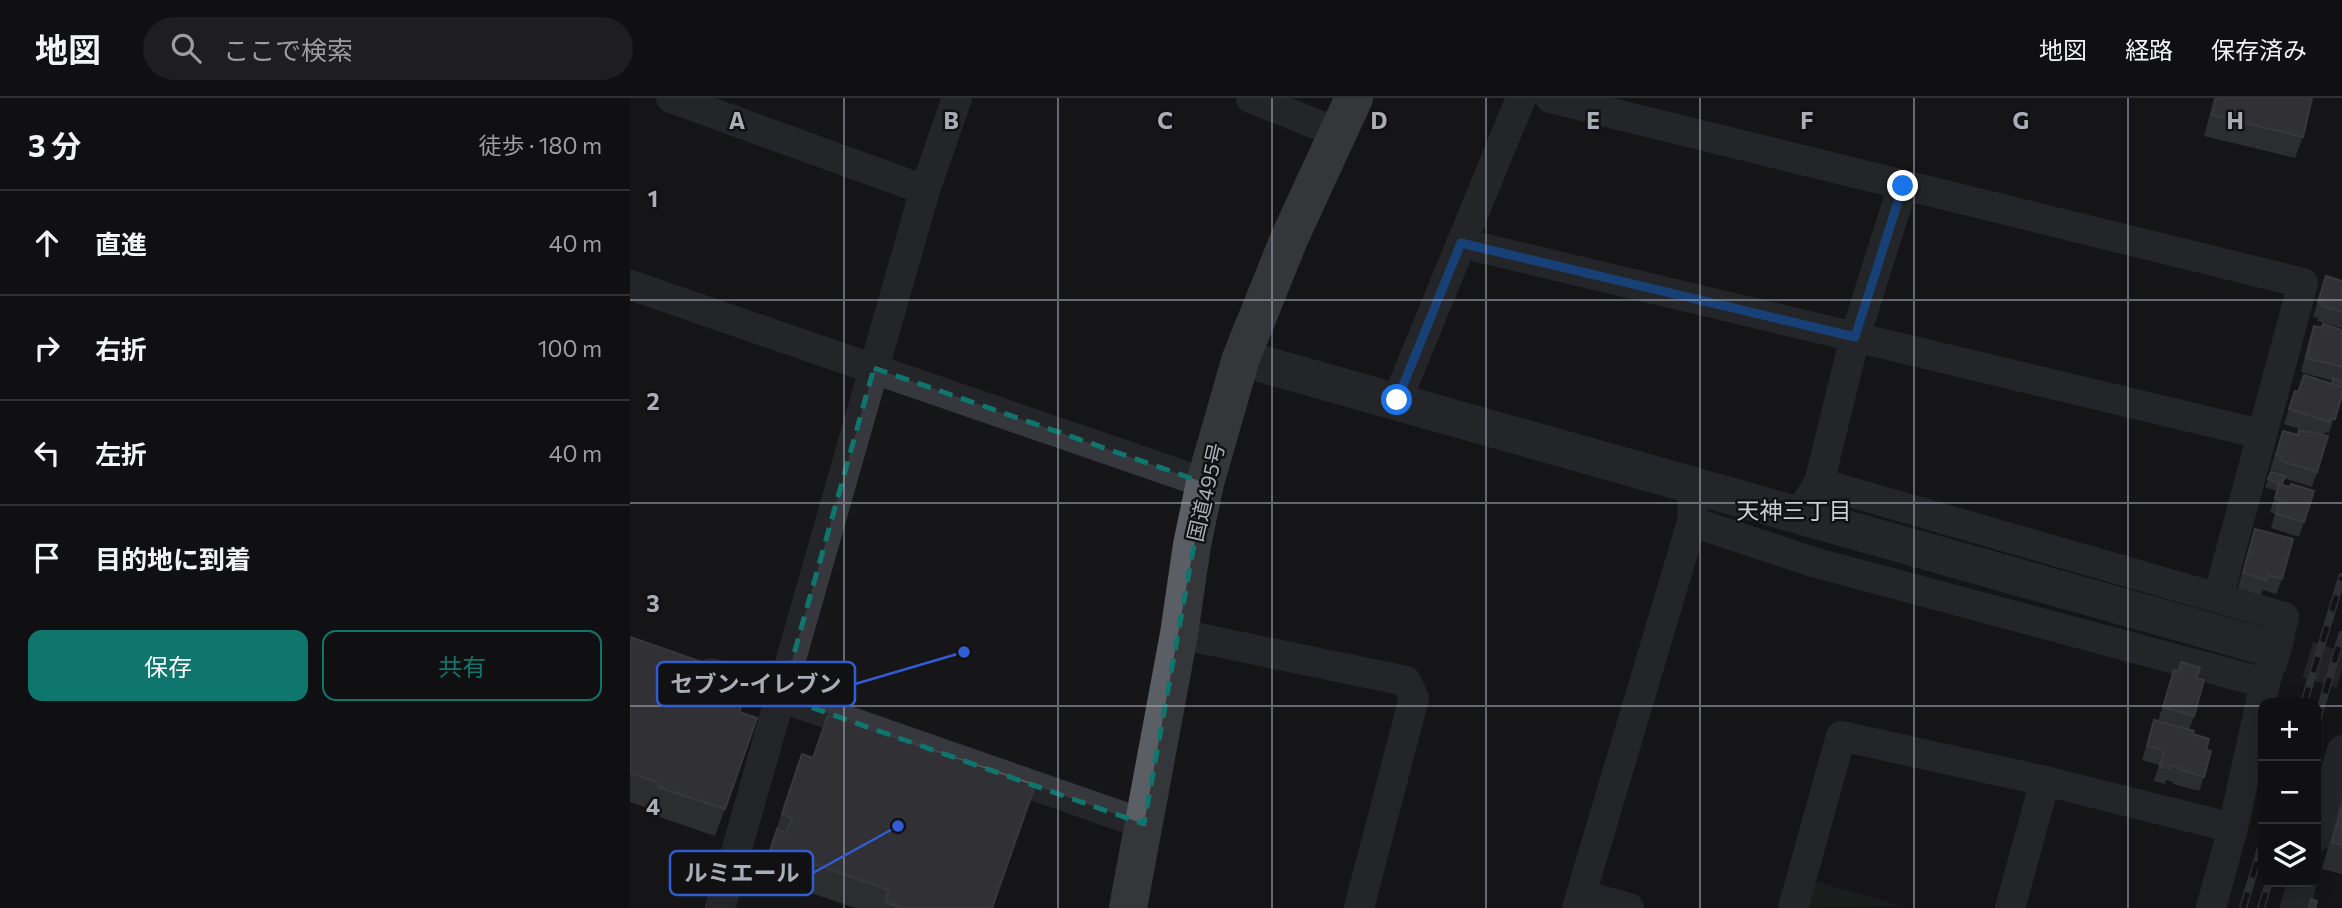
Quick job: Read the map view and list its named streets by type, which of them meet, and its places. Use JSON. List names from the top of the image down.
{
  "streets": {
    "highway": ["国道495号"]
  },
  "districts": ["天神三丁目"],
  "places": ["セブン-イレブン", "ルミエール"],
  "page": {
    "header": "地図",
    "search": "ここで検索",
    "nav": ["地図", "経路", "保存済み"],
    "heading": ["3 分", "徒歩 · 180 m"],
    "list": [
      ["直進", "40 m"],
      ["右折", "100 m"],
      ["左折", "40 m"],
      "目的地に到着"
    ],
    "buttons": ["保存", "共有"],
    "map_buttons": ["+", "−"]
  },
  "grid": {
    "columns": [
      "A",
      "B",
      "C",
      "D",
      "E",
      "F",
      "G",
      "H"
    ],
    "rows": [
      "1",
      "2",
      "3",
      "4"
    ]
  }
}
